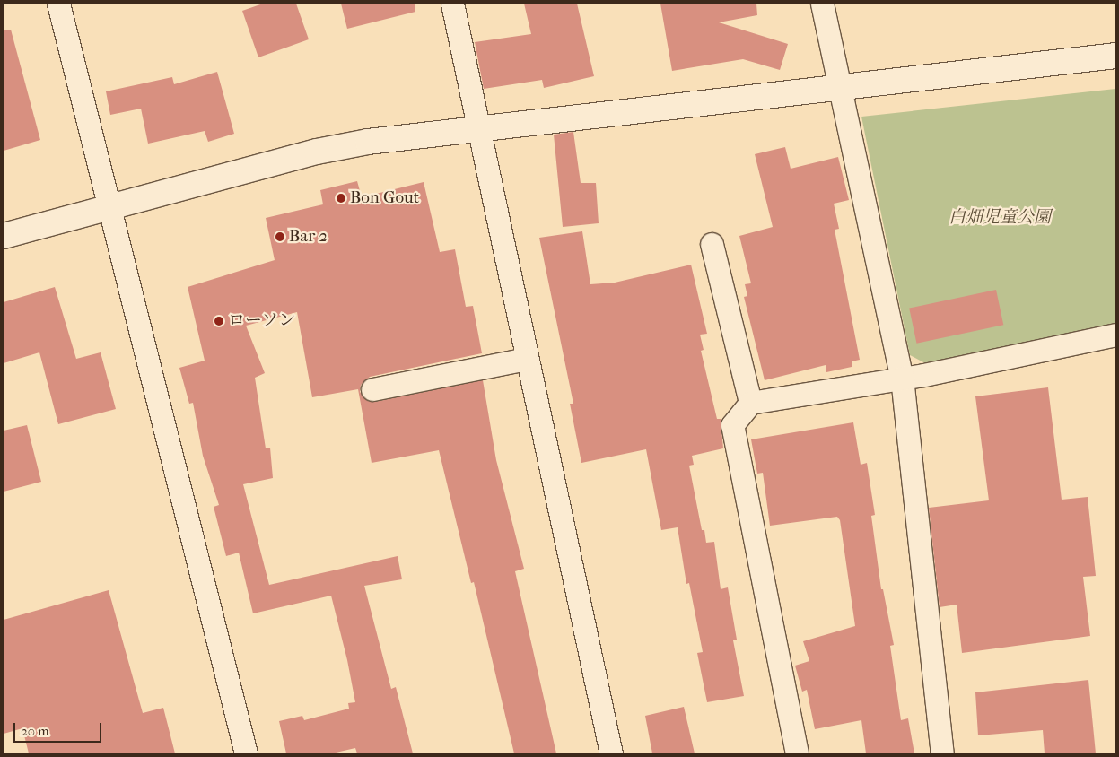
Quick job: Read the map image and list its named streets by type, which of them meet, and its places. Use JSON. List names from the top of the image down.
{
  "parks": ["白畑児童公園"],
  "places": ["Bon Gout", "Bar 2", "ローソン"],
  "scale_bar": "20 m"
}
